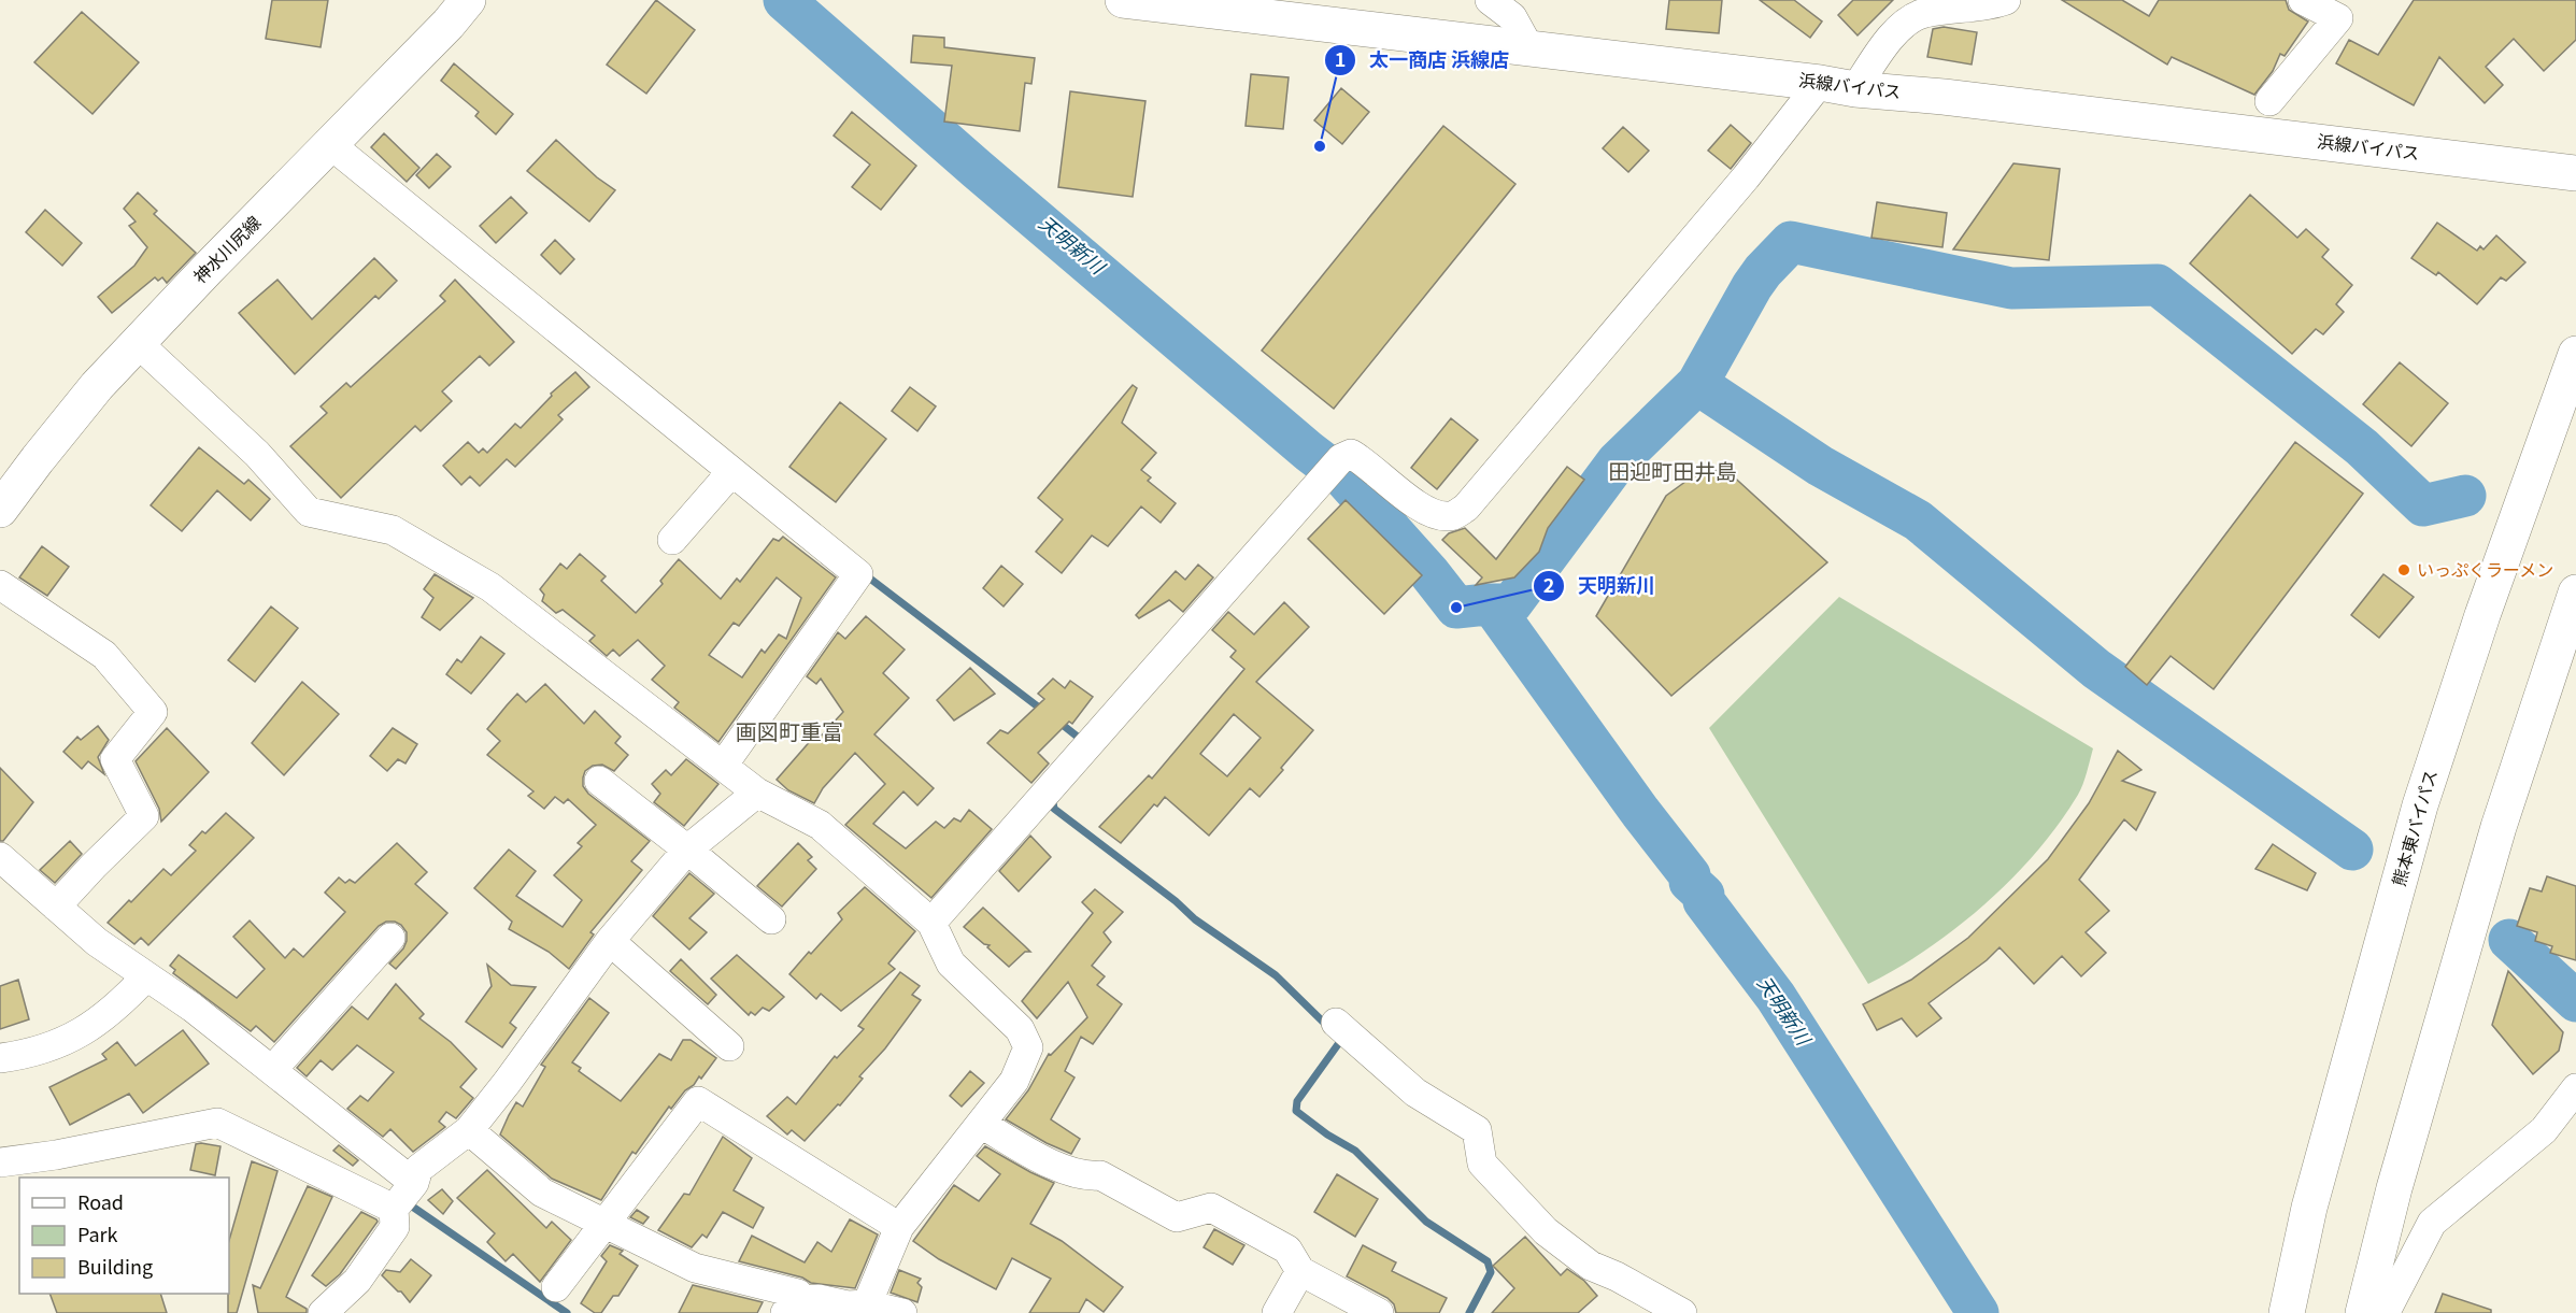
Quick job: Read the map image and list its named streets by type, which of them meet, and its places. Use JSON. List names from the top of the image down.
{
  "streets": {
    "main road": ["浜線バイパス", "神水川尻線", "熊本東バイパス"]
  },
  "districts": ["田迎町田井島", "画図町重富"],
  "water": ["天明新川"],
  "places": ["太一商店 浜線店", "いっぷくラーメン", "天明新川"],
  "legend": ["Road", "Park", "Building"]
}
